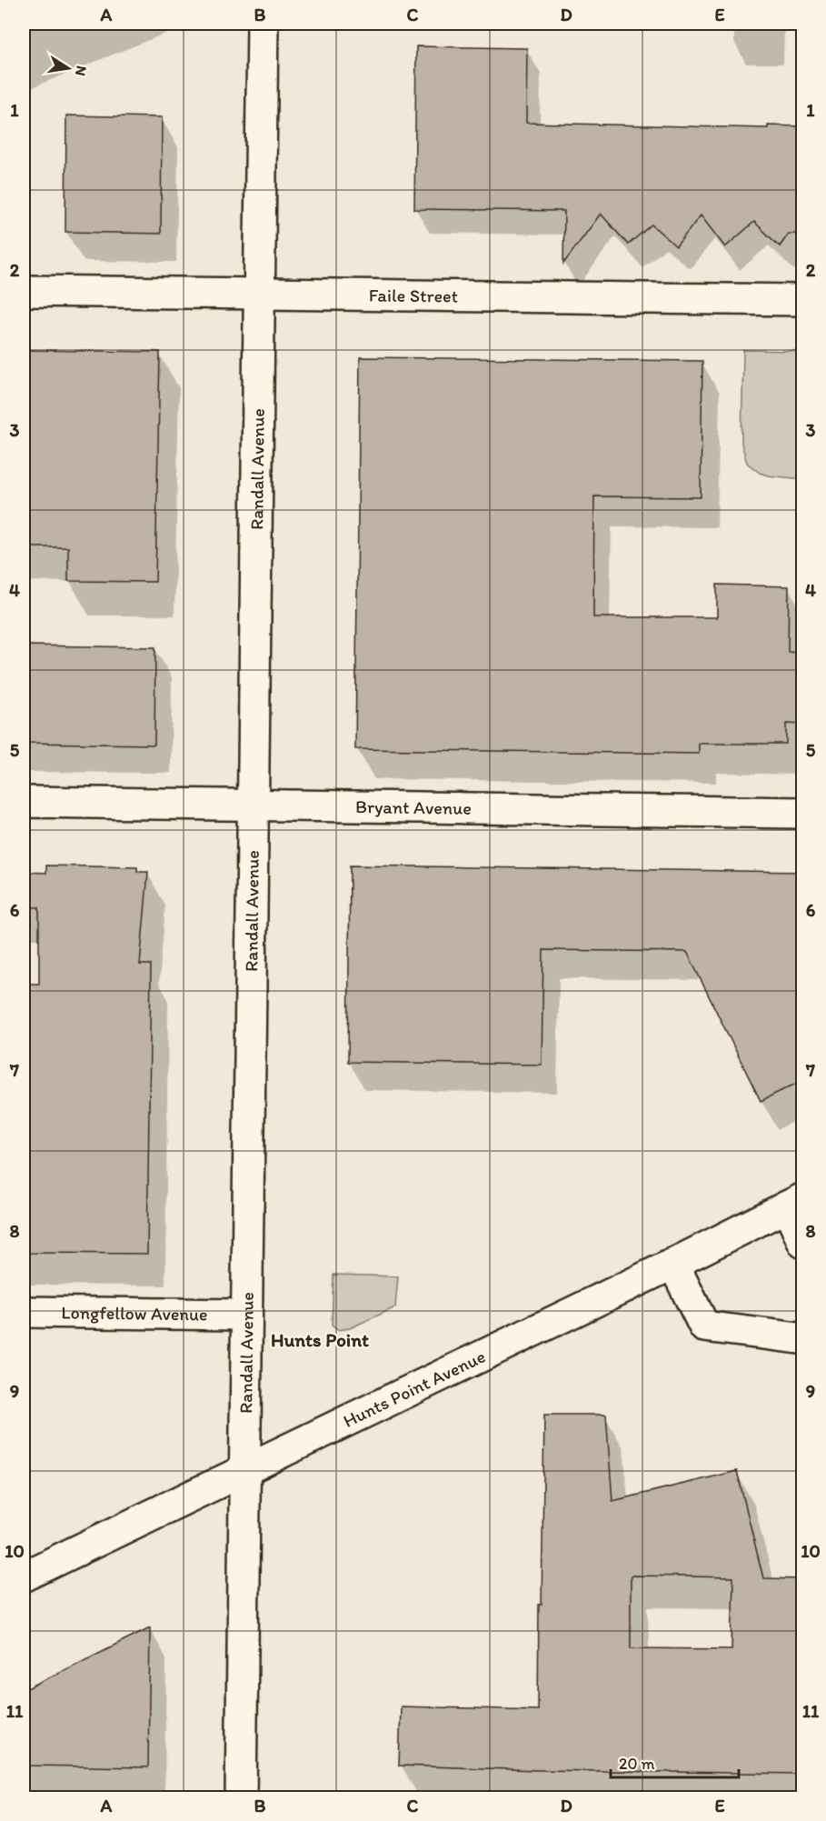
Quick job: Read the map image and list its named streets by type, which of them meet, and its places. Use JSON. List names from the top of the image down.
{
  "streets": {
    "street": [
      "Faile Street",
      "Randall Avenue",
      "Bryant Avenue",
      "Longfellow Avenue",
      "Hunts Point Avenue"
    ]
  },
  "crossings": [
    ["Faile Street", "Randall Avenue"],
    ["Randall Avenue", "Bryant Avenue"],
    ["Randall Avenue", "Longfellow Avenue"],
    ["Randall Avenue", "Hunts Point Avenue"]
  ],
  "districts": ["Hunts Point"],
  "scale_bar": "20 m",
  "north": "right",
  "grid": {
    "columns": [
      "A",
      "B",
      "C",
      "D",
      "E"
    ],
    "rows": [
      "1",
      "2",
      "3",
      "4",
      "5",
      "6",
      "7",
      "8",
      "9",
      "10",
      "11"
    ]
  }
}
